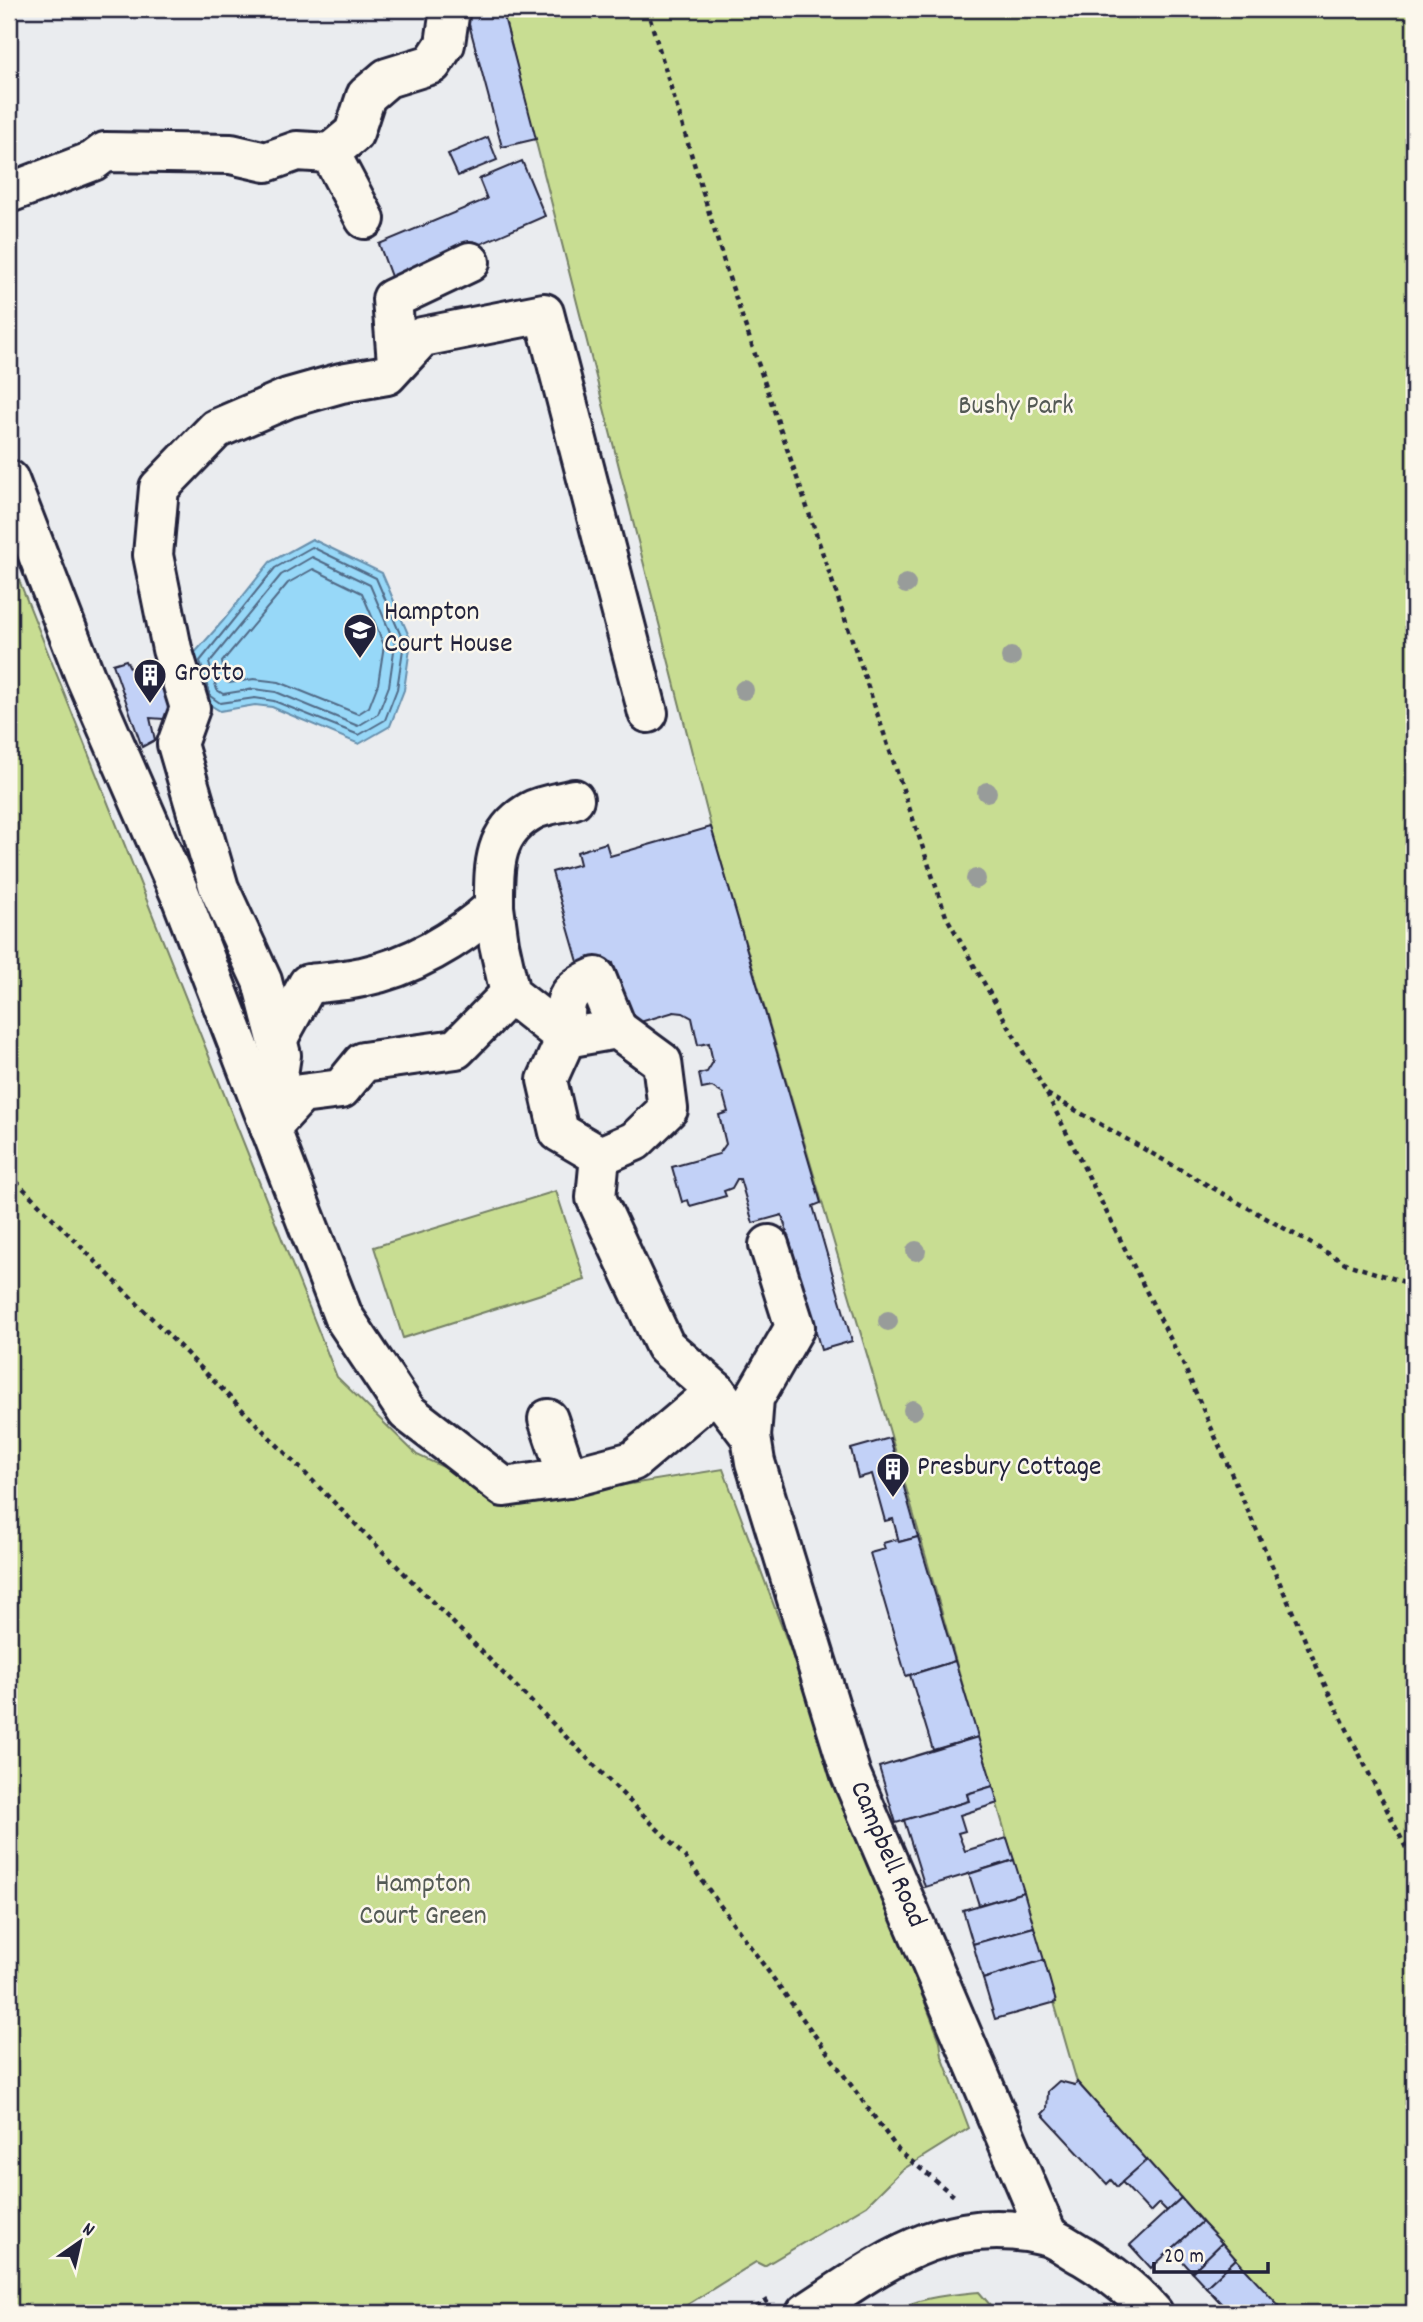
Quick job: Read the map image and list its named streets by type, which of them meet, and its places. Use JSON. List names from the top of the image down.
{
  "streets": {
    "street": ["Campbell Road"]
  },
  "parks": ["Bushy Park", "Hampton Court Green"],
  "places": {
    "school or university": ["Hampton Court House"],
    "building": ["Grotto", "Presbury Cottage"]
  },
  "scale_bar": "20 m",
  "north": "top right"
}
